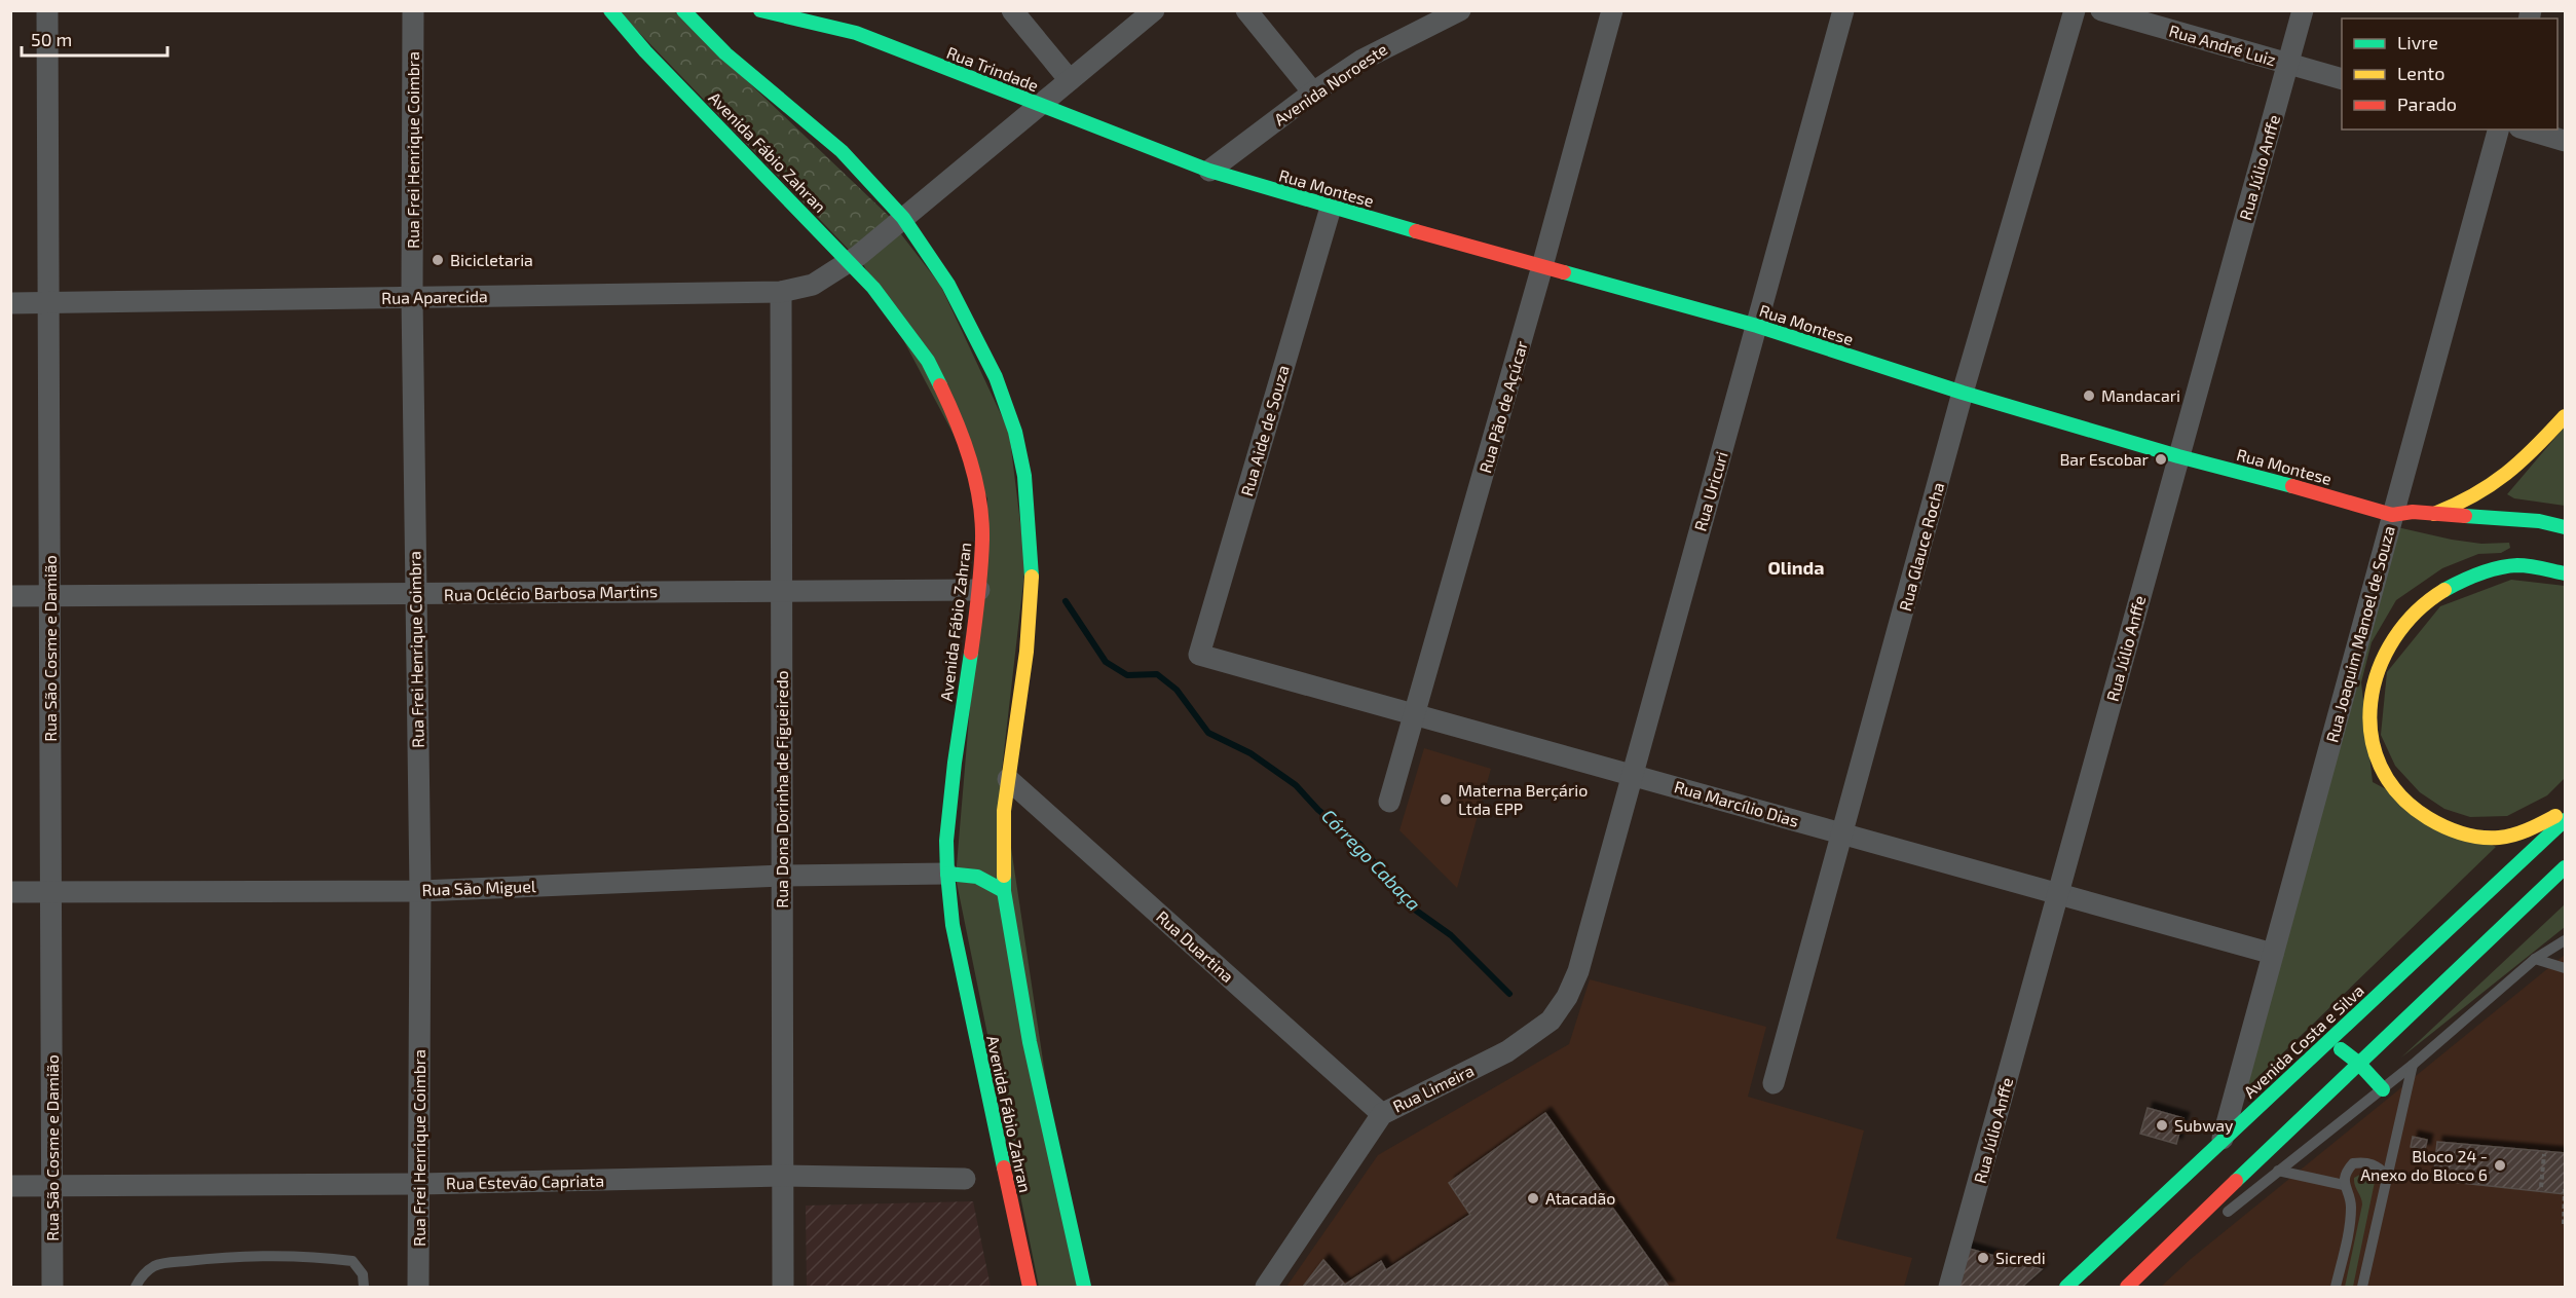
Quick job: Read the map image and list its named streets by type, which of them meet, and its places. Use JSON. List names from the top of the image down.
{
  "streets": {
    "main road": [
      "Rua Trindade",
      "Avenida Fábio Zahran",
      "Rua Montese",
      "Avenida Costa e Silva"
    ],
    "street": [
      "Rua André Luiz",
      "Avenida Noroeste",
      "Rua Frei Henrique Coimbra",
      "Rua Júlio Anffe",
      "Rua Aparecida",
      "Rua Pão de Açúcar",
      "Rua Aide de Souza",
      "Rua Uricuri",
      "Rua Glauce Rocha",
      "Rua Oclécio Barbosa Martins",
      "Rua Joaquim Manoel de Souza",
      "Rua São Cosme e Damião",
      "Rua Dona Dorinha de Figueiredo",
      "Rua Marcílio Dias",
      "Rua São Miguel",
      "Rua Duartina",
      "Rua Limeira",
      "Rua Estevão Capriata"
    ]
  },
  "crossings": [
    ["Rua André Luiz", "Rua Júlio Anffe"],
    ["Rua Trindade", "Avenida Noroeste"],
    ["Rua Trindade", "Rua Montese"],
    ["Rua Trindade", "Rua Aparecida"],
    ["Avenida Noroeste", "Rua Montese"],
    ["Rua Frei Henrique Coimbra", "Rua Aparecida"],
    ["Rua Frei Henrique Coimbra", "Rua Oclécio Barbosa Martins"],
    ["Rua Frei Henrique Coimbra", "Rua São Miguel"],
    ["Rua Frei Henrique Coimbra", "Rua Estevão Capriata"],
    ["Avenida Fábio Zahran", "Rua Aparecida"],
    ["Avenida Fábio Zahran", "Rua Oclécio Barbosa Martins"],
    ["Avenida Fábio Zahran", "Rua São Miguel"],
    ["Avenida Fábio Zahran", "Rua Duartina"],
    ["Rua Júlio Anffe", "Rua Montese"],
    ["Rua Júlio Anffe", "Rua Marcílio Dias"],
    ["Rua Montese", "Rua Pão de Açúcar"],
    ["Rua Montese", "Rua Aide de Souza"],
    ["Rua Montese", "Rua Uricuri"],
    ["Rua Montese", "Rua Glauce Rocha"],
    ["Rua Montese", "Rua Joaquim Manoel de Souza"],
    ["Rua Aparecida", "Rua São Cosme e Damião"],
    ["Rua Aparecida", "Rua Dona Dorinha de Figueiredo"],
    ["Rua Pão de Açúcar", "Rua Marcílio Dias"],
    ["Rua Aide de Souza", "Rua Marcílio Dias"],
    ["Rua Uricuri", "Rua Marcílio Dias"],
    ["Rua Uricuri", "Rua Limeira"],
    ["Rua Glauce Rocha", "Rua Marcílio Dias"],
    ["Rua Oclécio Barbosa Martins", "Rua São Cosme e Damião"],
    ["Rua Oclécio Barbosa Martins", "Rua Dona Dorinha de Figueiredo"],
    ["Rua Joaquim Manoel de Souza", "Rua Marcílio Dias"],
    ["Rua Joaquim Manoel de Souza", "Avenida Costa e Silva"],
    ["Rua São Cosme e Damião", "Rua São Miguel"],
    ["Rua São Cosme e Damião", "Rua Estevão Capriata"],
    ["Rua Dona Dorinha de Figueiredo", "Rua São Miguel"],
    ["Rua Dona Dorinha de Figueiredo", "Rua Estevão Capriata"],
    ["Rua Duartina", "Rua Limeira"]
  ],
  "districts": ["Olinda"],
  "water": ["Córrego Cabaça"],
  "places": [
    "Bicicletaria",
    "Mandacari",
    "Bar Escobar",
    "Materna Berçário Ltda EPP",
    "Subway",
    "Bloco 24 - Anexo do Bloco 6",
    "Atacadão",
    "Sicredi"
  ],
  "legend": ["Livre", "Lento", "Parado"],
  "scale_bar": "50 m"
}
